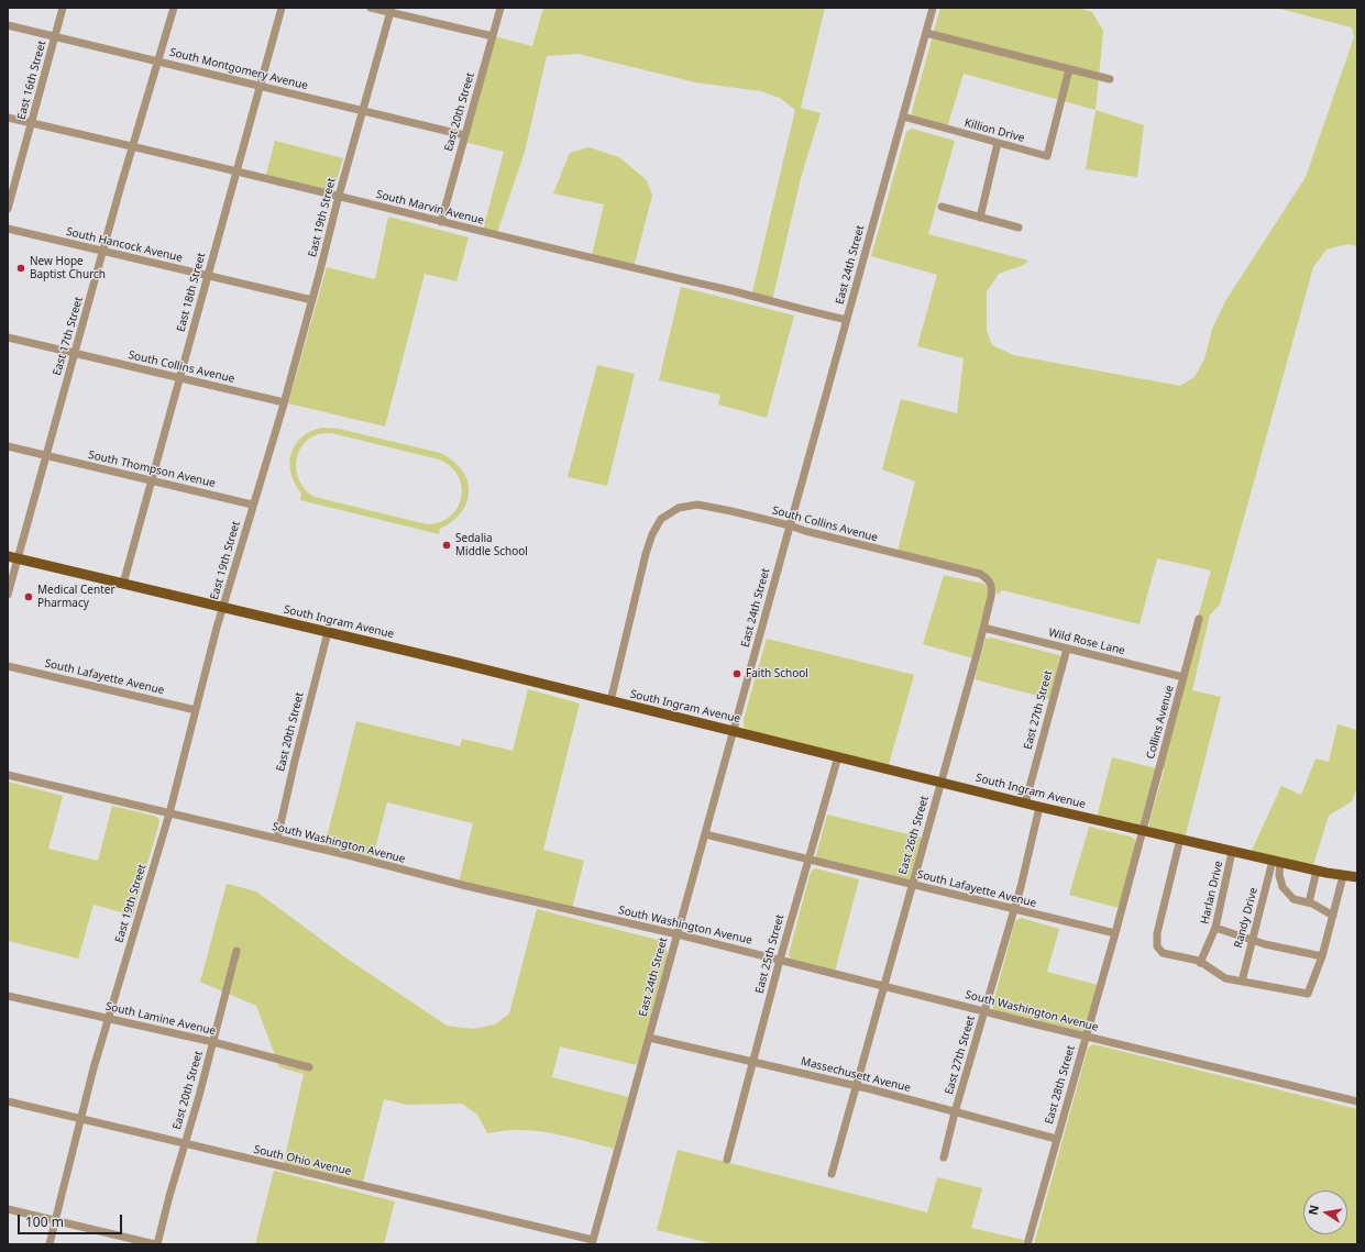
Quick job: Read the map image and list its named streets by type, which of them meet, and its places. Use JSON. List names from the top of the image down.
{
  "streets": {
    "main road": ["South Ingram Avenue"],
    "street": [
      "South Montgomery Avenue",
      "East 16th Street",
      "East 20th Street",
      "Killion Drive",
      "South Marvin Avenue",
      "East 19th Street",
      "South Hancock Avenue",
      "East 24th Street",
      "East 18th Street",
      "East 17th Street",
      "South Collins Avenue",
      "South Thompson Avenue",
      "Wild Rose Lane",
      "South Lafayette Avenue",
      "East 27th Street",
      "Collins Avenue",
      "East 26th Street",
      "South Washington Avenue",
      "Harlan Drive",
      "Randy Drive",
      "East 25th Street",
      "South Lamine Avenue",
      "Massechusett Avenue",
      "East 28th Street",
      "South Ohio Avenue"
    ]
  },
  "crossings": [
    ["South Montgomery Avenue", "East 16th Street"],
    ["South Montgomery Avenue", "East 20th Street"],
    ["South Montgomery Avenue", "East 19th Street"],
    ["South Montgomery Avenue", "East 18th Street"],
    ["South Montgomery Avenue", "East 17th Street"],
    ["East 16th Street", "South Marvin Avenue"],
    ["East 20th Street", "South Marvin Avenue"],
    ["East 20th Street", "South Ingram Avenue"],
    ["East 20th Street", "South Washington Avenue"],
    ["East 20th Street", "South Lamine Avenue"],
    ["East 20th Street", "South Ohio Avenue"],
    ["Killion Drive", "East 24th Street"],
    ["South Marvin Avenue", "East 19th Street"],
    ["South Marvin Avenue", "East 24th Street"],
    ["South Marvin Avenue", "East 18th Street"],
    ["South Marvin Avenue", "East 17th Street"],
    ["East 19th Street", "South Hancock Avenue"],
    ["East 19th Street", "South Collins Avenue"],
    ["East 19th Street", "South Thompson Avenue"],
    ["East 19th Street", "South Ingram Avenue"],
    ["East 19th Street", "South Lafayette Avenue"],
    ["East 19th Street", "South Washington Avenue"],
    ["East 19th Street", "South Lamine Avenue"],
    ["East 19th Street", "South Ohio Avenue"],
    ["South Hancock Avenue", "East 18th Street"],
    ["South Hancock Avenue", "East 17th Street"],
    ["East 24th Street", "South Collins Avenue"],
    ["East 24th Street", "South Ingram Avenue"],
    ["East 24th Street", "South Lafayette Avenue"],
    ["East 24th Street", "South Washington Avenue"],
    ["East 24th Street", "Massechusett Avenue"],
    ["East 24th Street", "South Ohio Avenue"],
    ["East 18th Street", "South Collins Avenue"],
    ["East 18th Street", "South Thompson Avenue"],
    ["East 18th Street", "South Ingram Avenue"],
    ["East 17th Street", "South Collins Avenue"],
    ["East 17th Street", "South Thompson Avenue"],
    ["East 17th Street", "South Ingram Avenue"],
    ["South Collins Avenue", "South Ingram Avenue"],
    ["South Collins Avenue", "East 26th Street"],
    ["South Ingram Avenue", "East 27th Street"],
    ["South Ingram Avenue", "Collins Avenue"],
    ["South Ingram Avenue", "East 26th Street"],
    ["South Ingram Avenue", "Harlan Drive"],
    ["South Ingram Avenue", "Randy Drive"],
    ["South Ingram Avenue", "East 25th Street"],
    ["South Ingram Avenue", "East 28th Street"],
    ["Wild Rose Lane", "East 27th Street"],
    ["Wild Rose Lane", "Collins Avenue"],
    ["Wild Rose Lane", "East 26th Street"],
    ["South Lafayette Avenue", "East 27th Street"],
    ["South Lafayette Avenue", "East 26th Street"],
    ["South Lafayette Avenue", "East 25th Street"],
    ["South Lafayette Avenue", "East 28th Street"],
    ["East 27th Street", "South Washington Avenue"],
    ["East 27th Street", "Massechusett Avenue"],
    ["Collins Avenue", "East 28th Street"],
    ["East 26th Street", "South Washington Avenue"],
    ["East 26th Street", "Massechusett Avenue"],
    ["South Washington Avenue", "East 25th Street"],
    ["South Washington Avenue", "East 28th Street"],
    ["East 25th Street", "Massechusett Avenue"],
    ["Massechusett Avenue", "East 28th Street"]
  ],
  "places": [
    "New Hope Baptist Church",
    "Sedalia Middle School",
    "Medical Center Pharmacy",
    "Faith School"
  ],
  "scale_bar": "100 m",
  "north": "left"
}
